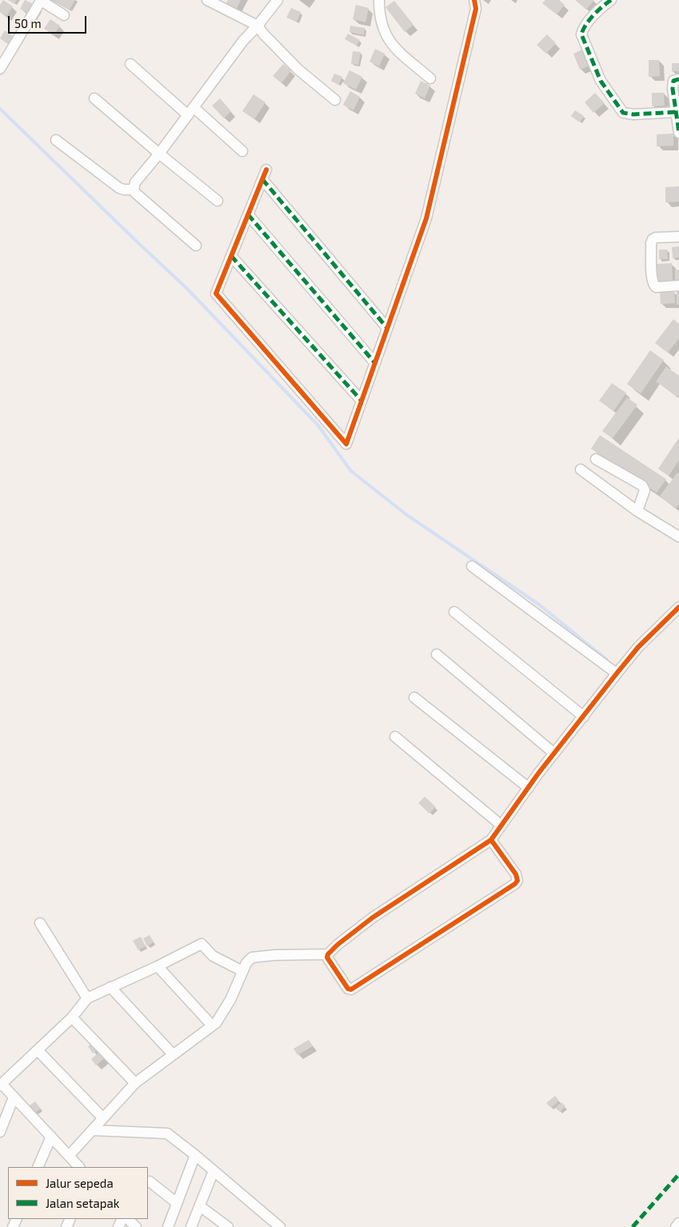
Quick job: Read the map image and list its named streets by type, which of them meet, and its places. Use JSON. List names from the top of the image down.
{
  "legend": ["Jalur sepeda", "Jalan setapak"],
  "scale_bar": "50 m"
}
